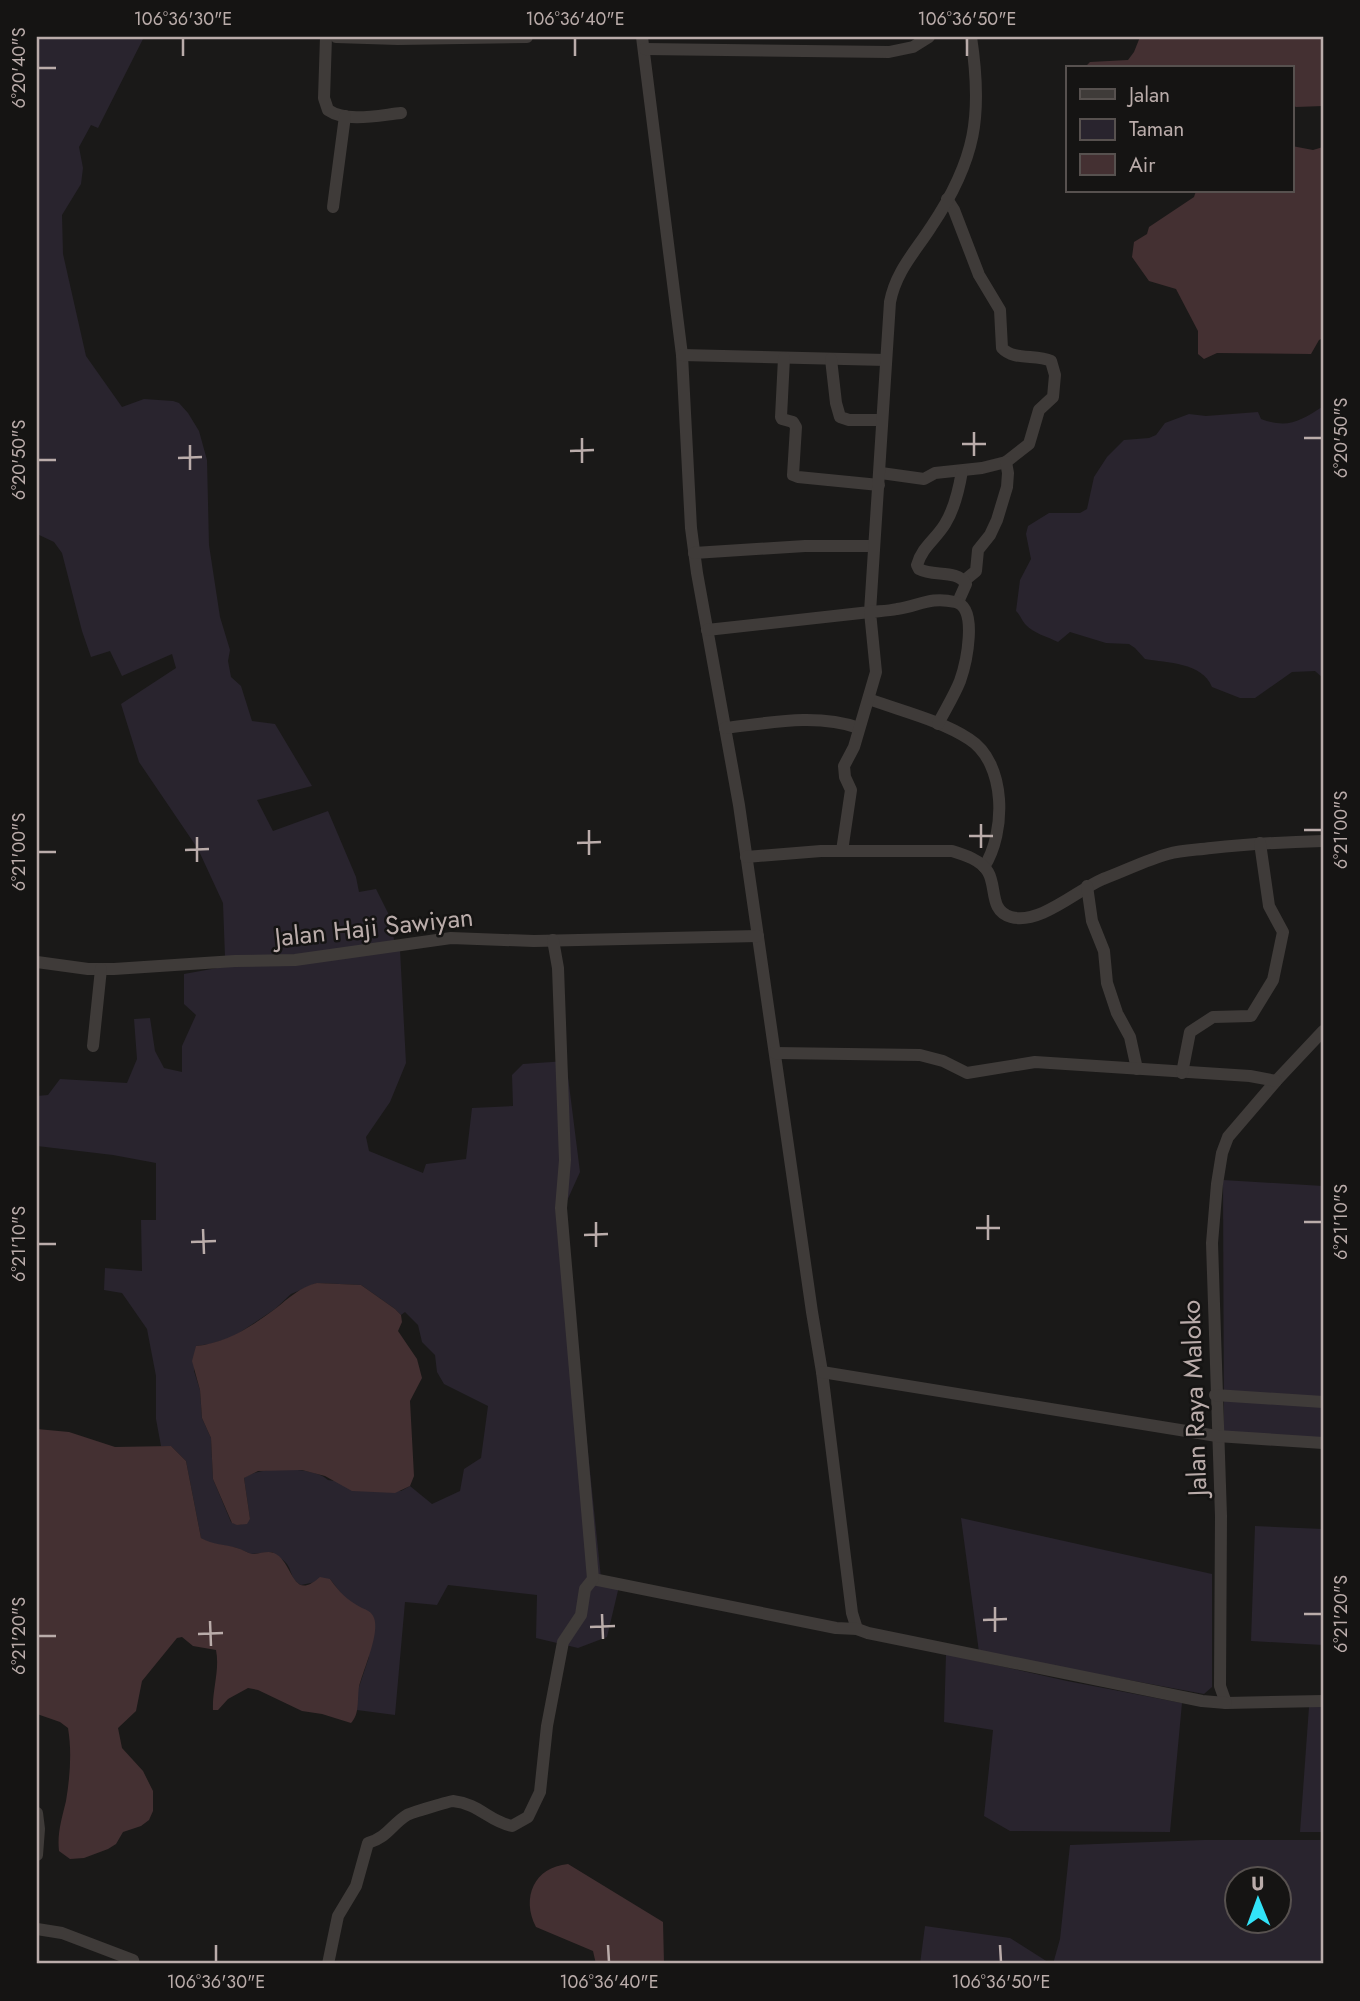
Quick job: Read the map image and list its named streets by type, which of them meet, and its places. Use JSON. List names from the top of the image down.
{
  "streets": {
    "street": ["Jalan Haji Sawiyan", "Jalan Raya Maloko"]
  },
  "legend": ["Jalan", "Taman", "Air"],
  "north": "top",
  "coordinates": [
    "106°36'30\"E",
    "106°36'40\"E",
    "106°36'50\"E",
    "6°20'40\"S",
    "6°20'50\"S",
    "6°21'00\"S",
    "6°21'10\"S",
    "6°21'20\"S"
  ]
}
